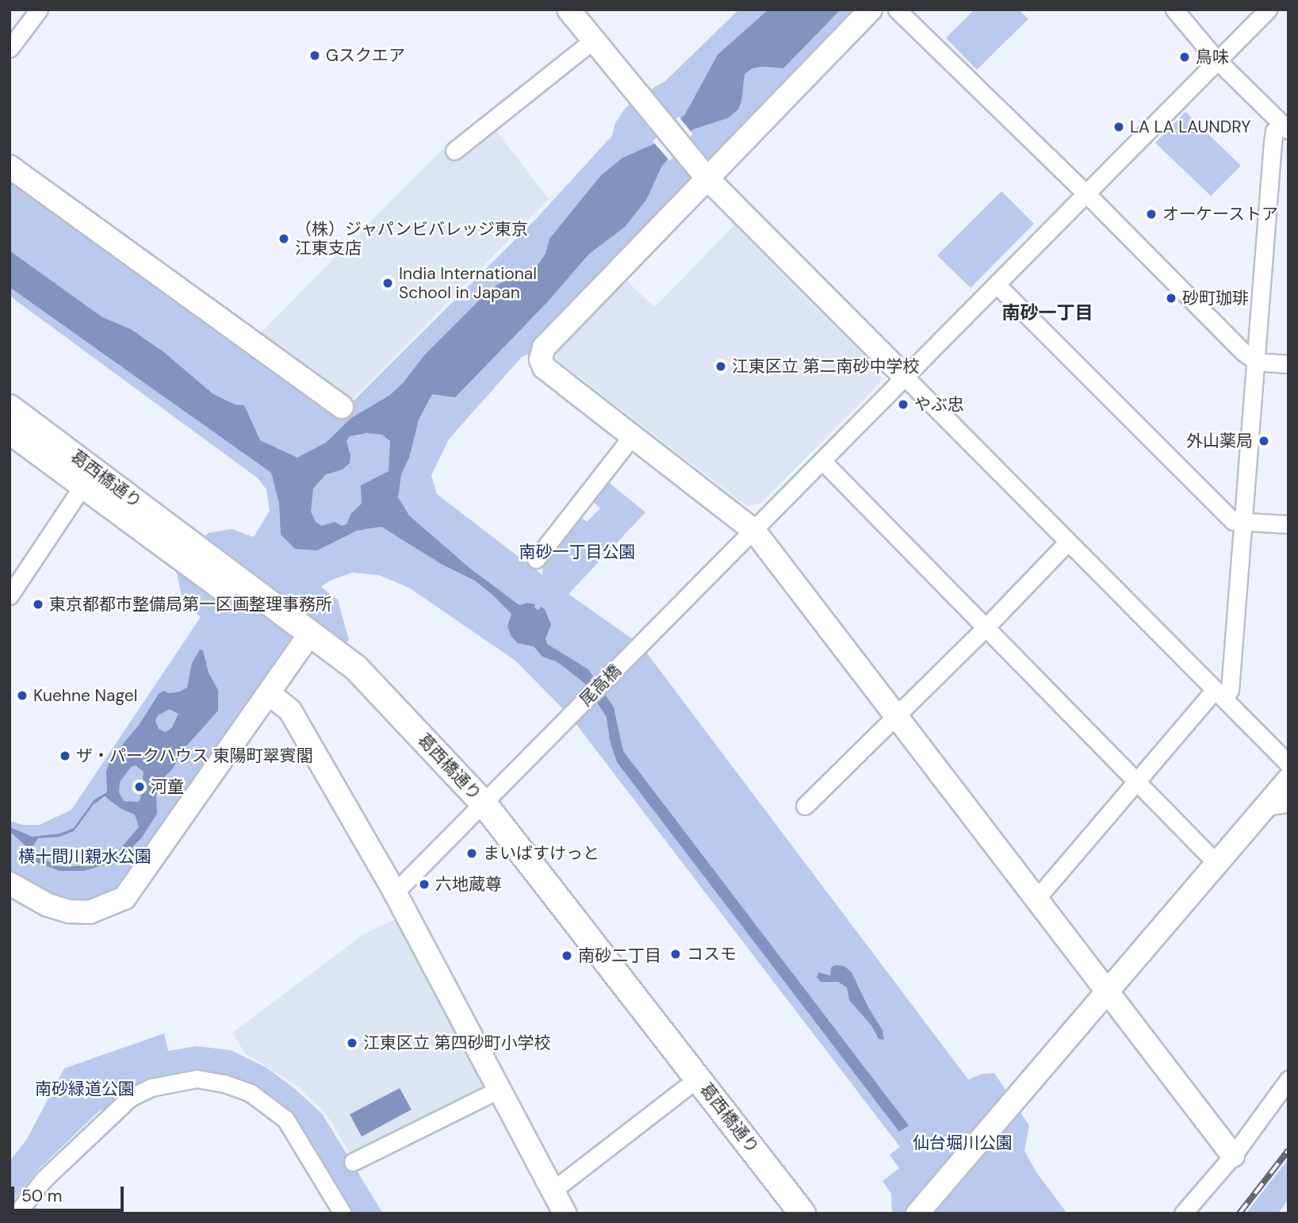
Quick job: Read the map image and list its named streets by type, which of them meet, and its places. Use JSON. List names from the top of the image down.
{
  "streets": {
    "main road": ["葛西橋通り"],
    "street": ["尾高橋"]
  },
  "crossings": [
    ["葛西橋通り", "尾高橋"]
  ],
  "districts": ["南砂一丁目"],
  "parks": [
    "南砂一丁目公園",
    "横十間川親水公園",
    "南砂緑道公園",
    "仙台堀川公園"
  ],
  "places": [
    "Gスクエア",
    "鳥味",
    "LA LA LAUNDRY",
    "オーケーストア",
    "（株）ジャパンビバレッジ東京 江東支店",
    "India International School in Japan",
    "砂町珈琲",
    "江東区立 第二南砂中学校",
    "やぶ忠",
    "外山薬局",
    "東京都都市整備局第一区画整理事務所",
    "Kuehne Nagel",
    "ザ・パークハウス 東陽町翠賓閣",
    "河童",
    "まいばすけっと",
    "六地蔵尊",
    "コスモ",
    "南砂二丁目",
    "江東区立 第四砂町小学校"
  ],
  "scale_bar": "50 m"
}
